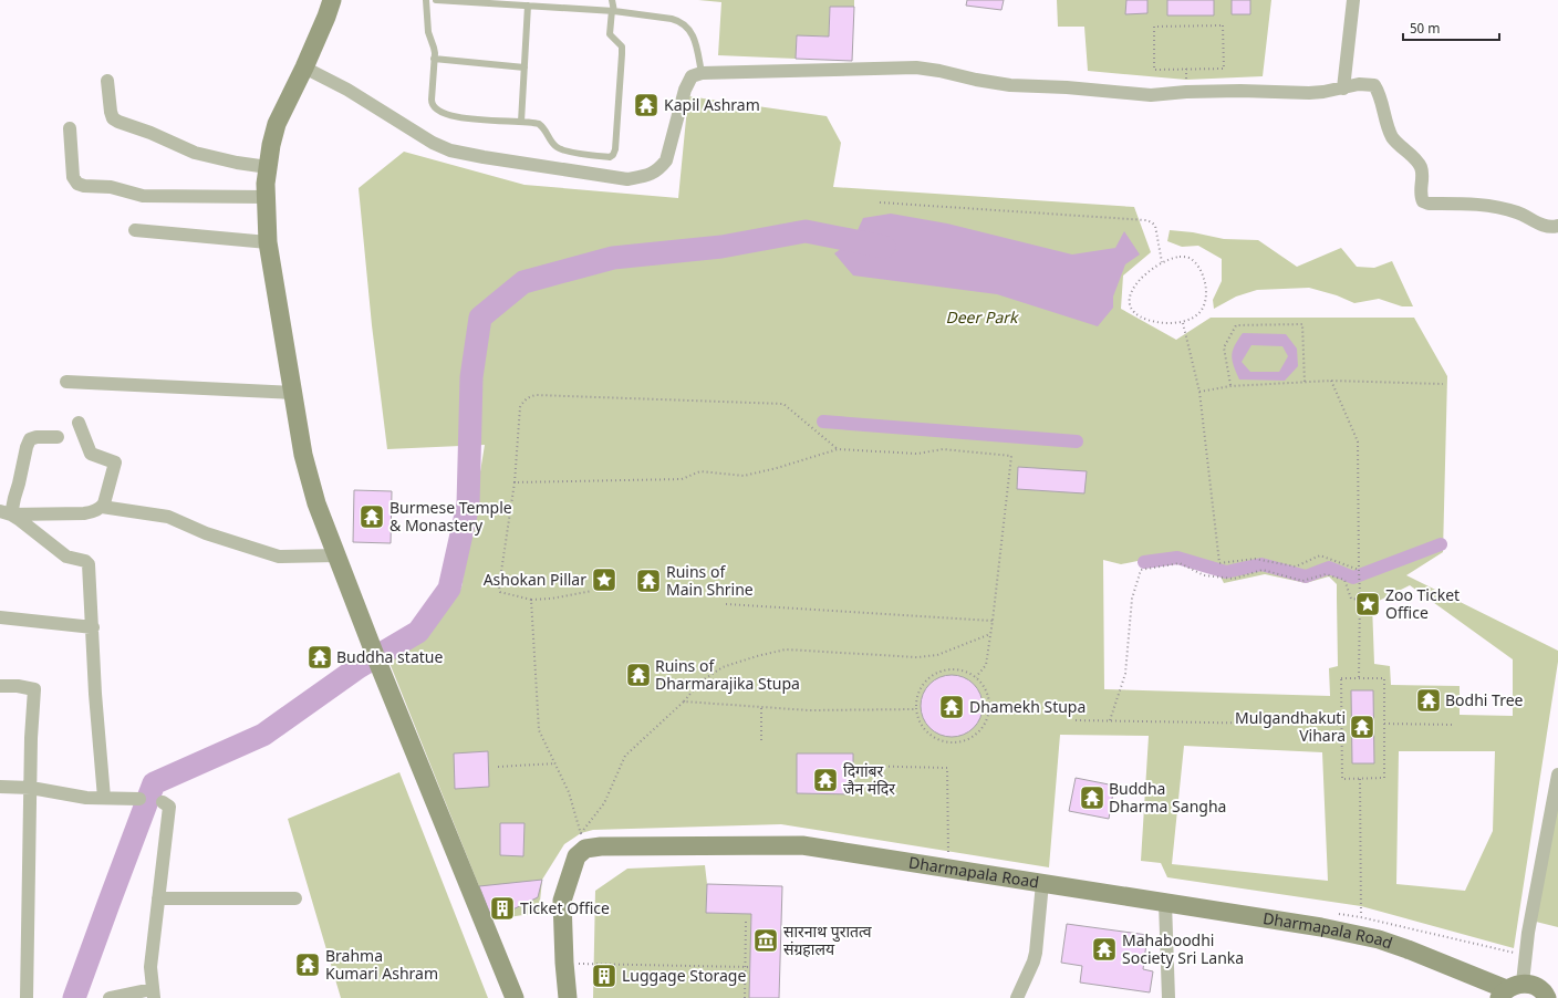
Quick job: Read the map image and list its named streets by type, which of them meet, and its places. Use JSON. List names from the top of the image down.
{
  "streets": {
    "street": ["Dharmapala Road"]
  },
  "parks": ["Deer Park"],
  "places": {
    "temple": [
      "Kapil Ashram",
      "Burmese Temple & Monastery",
      "Ruins of Main Shrine",
      "Buddha statue",
      "Ruins of Dharmarajika Stupa",
      "Bodhi Tree",
      "Dhamekh Stupa",
      "Mulgandhakuti Vihara",
      "दिगांबर जैन मंदिर",
      "Buddha Dharma Sangha",
      "Mahaboodhi Society Sri Lanka",
      "Brahma Kumari Ashram"
    ],
    "place": ["Ashokan Pillar", "Zoo Ticket Office"],
    "building": ["Ticket Office", "Luggage Storage"],
    "museum": ["सारनाथ पुरातत्व संग्रहालय"]
  },
  "scale_bar": "50 m"
}
